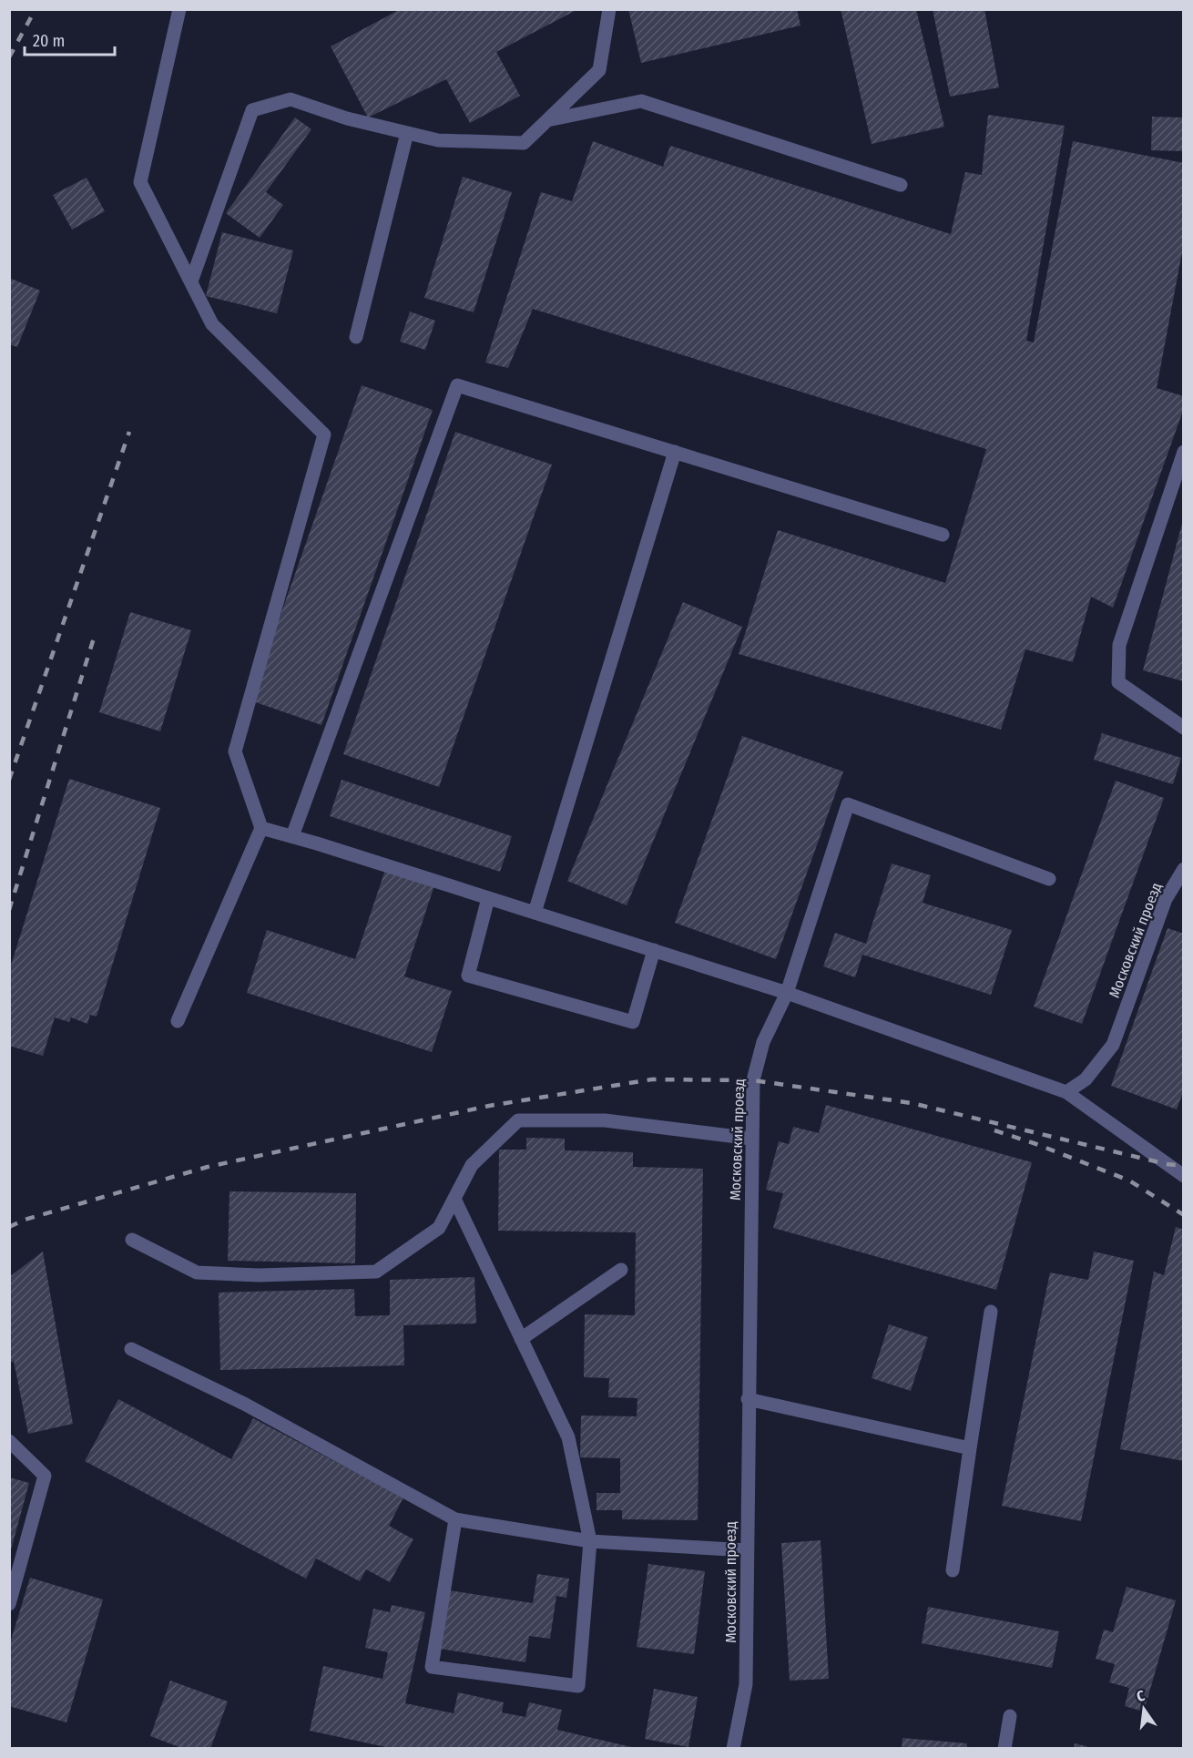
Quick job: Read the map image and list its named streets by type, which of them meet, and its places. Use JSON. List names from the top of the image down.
{
  "streets": {
    "street": ["Московский проезд"]
  },
  "scale_bar": "20 m",
  "north": "top"
}
